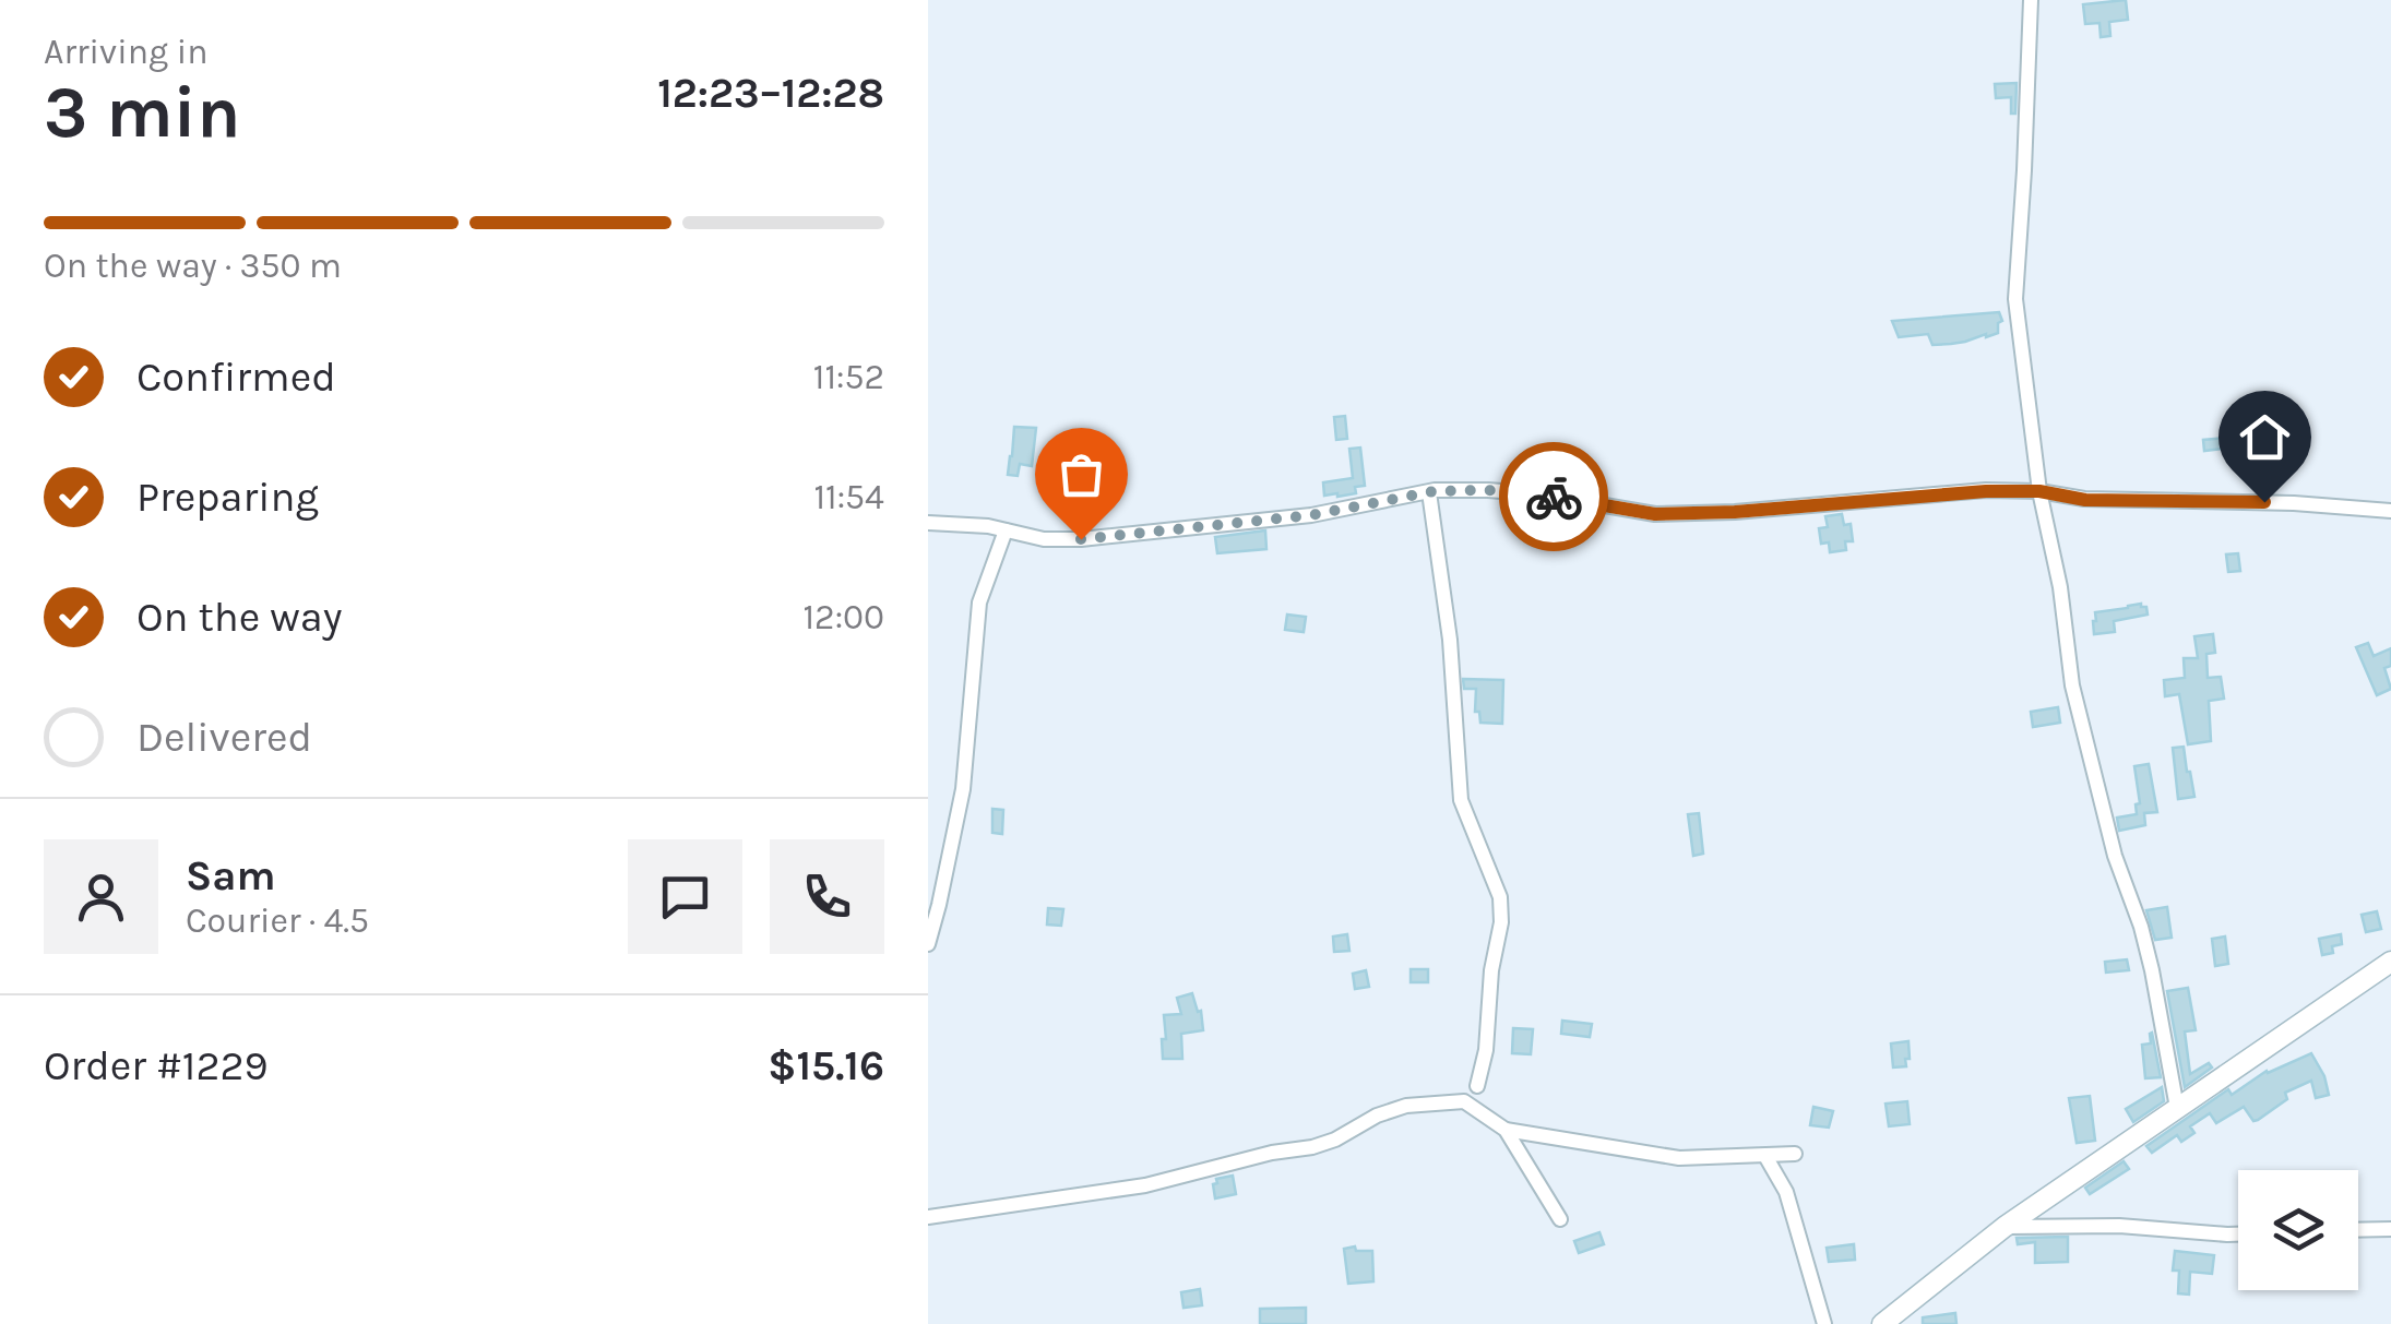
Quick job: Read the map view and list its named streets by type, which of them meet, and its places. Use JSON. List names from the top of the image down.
{
  "page": {
    "heading": ["3 min", "Arriving in", "12:23–12:28"],
    "panel": [
      "Sam",
      "Courier · 4.5",
      "Order #1229",
      "$15.16"
    ],
    "bar": "On the way · 350 m",
    "list": [
      ["Confirmed", "11:52"],
      ["Preparing", "11:54"],
      ["On the way", "12:00"],
      "Delivered"
    ]
  }
}
